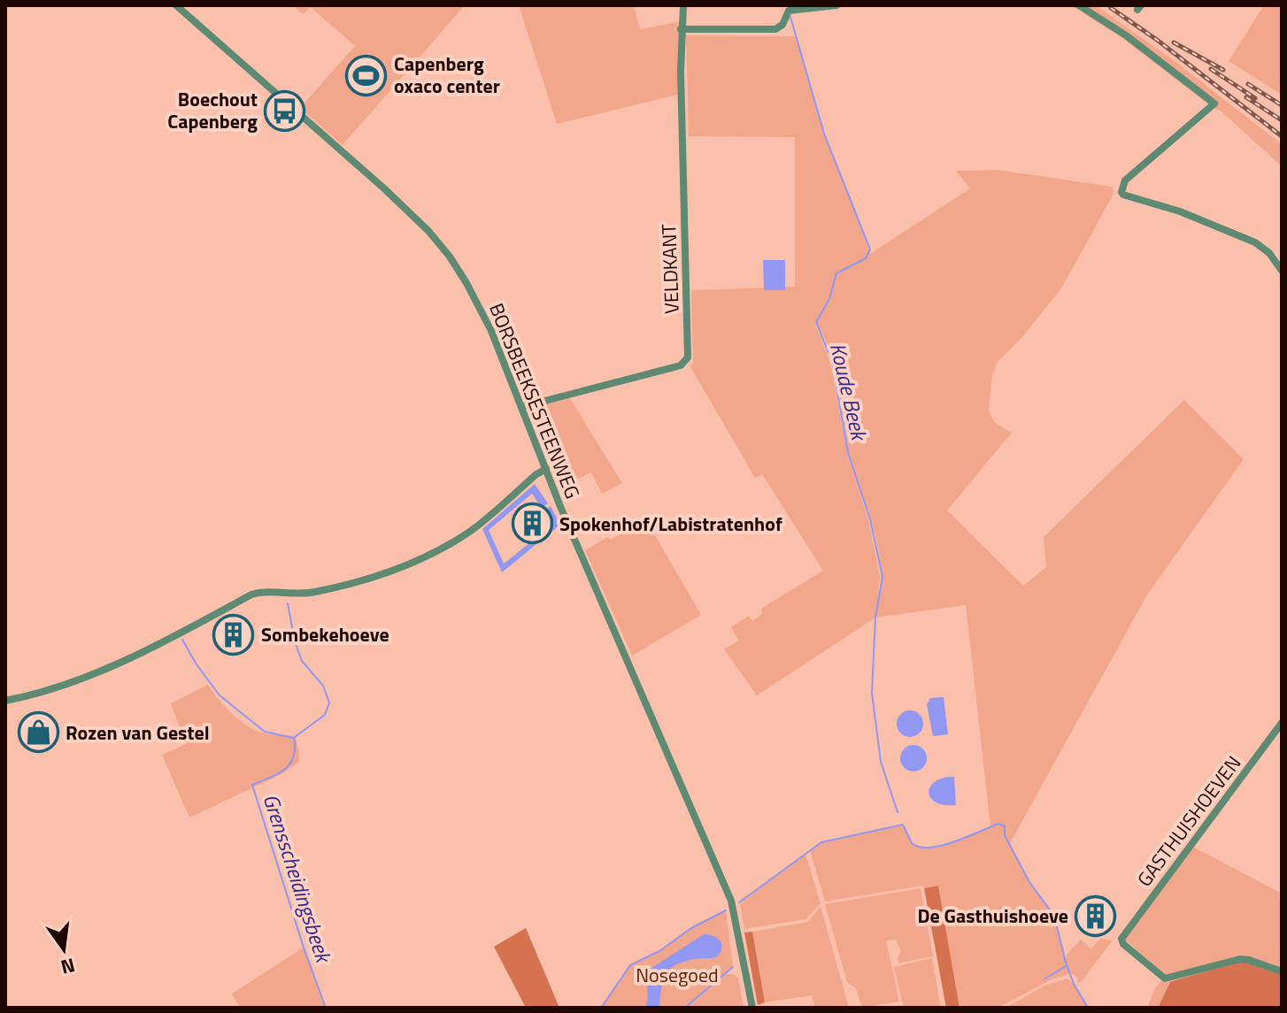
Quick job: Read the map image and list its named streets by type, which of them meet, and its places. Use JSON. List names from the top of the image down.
{
  "streets": {
    "street": ["VELDKANT", "BORSBEEKSESTEENWEG", "GASTHUISHOEVEN"]
  },
  "crossings": [
    ["VELDKANT", "BORSBEEKSESTEENWEG"]
  ],
  "water": ["Koude Beek", "Grensscheidingsbeek"],
  "parks": ["Nosegoed"],
  "places": {
    "sports": ["Capenberg oxaco center"],
    "bus stop": ["Boechout Capenberg"],
    "building": ["Spokenhof/Labistratenhof", "Sombekehoeve", "De Gasthuishoeve"],
    "shop": ["Rozen van Gestel"]
  },
  "north": "bottom"
}
